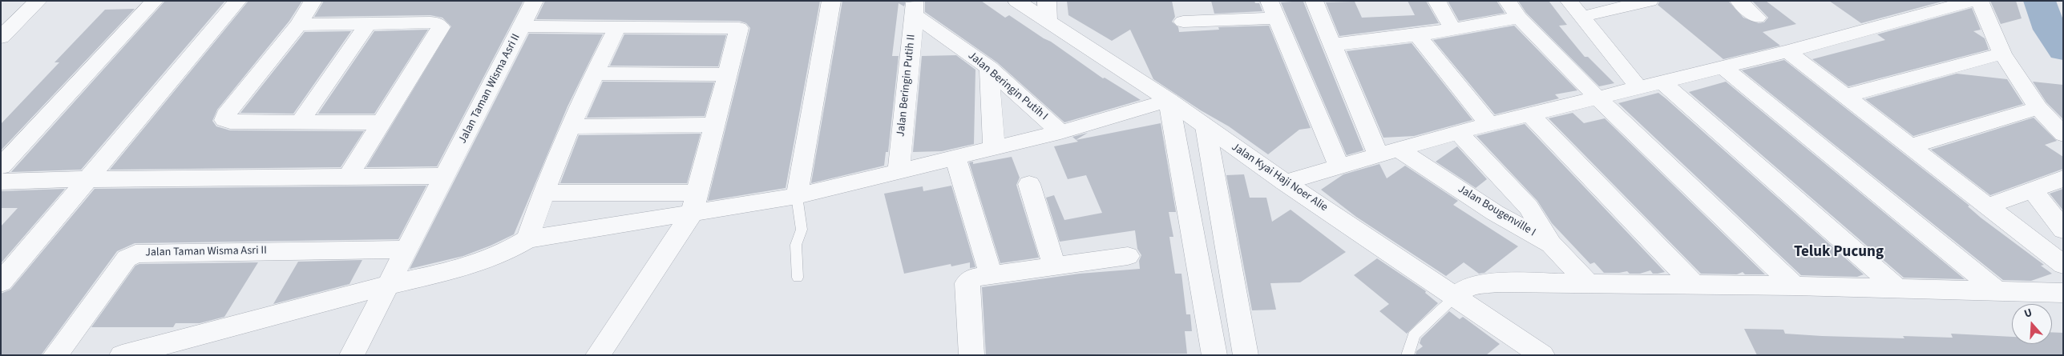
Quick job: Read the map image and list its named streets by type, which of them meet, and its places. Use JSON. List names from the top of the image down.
{
  "streets": {
    "street": [
      "Jalan Beringin Putih II",
      "Jalan Beringin Putih I",
      "Jalan Taman Wisma Asri II",
      "Jalan Kyai Haji Noer Alie",
      "Jalan Bougenville I"
    ]
  },
  "crossings": [
    ["Jalan Beringin Putih II", "Jalan Beringin Putih I"]
  ],
  "districts": ["Teluk Pucung"],
  "north": "top"
}
